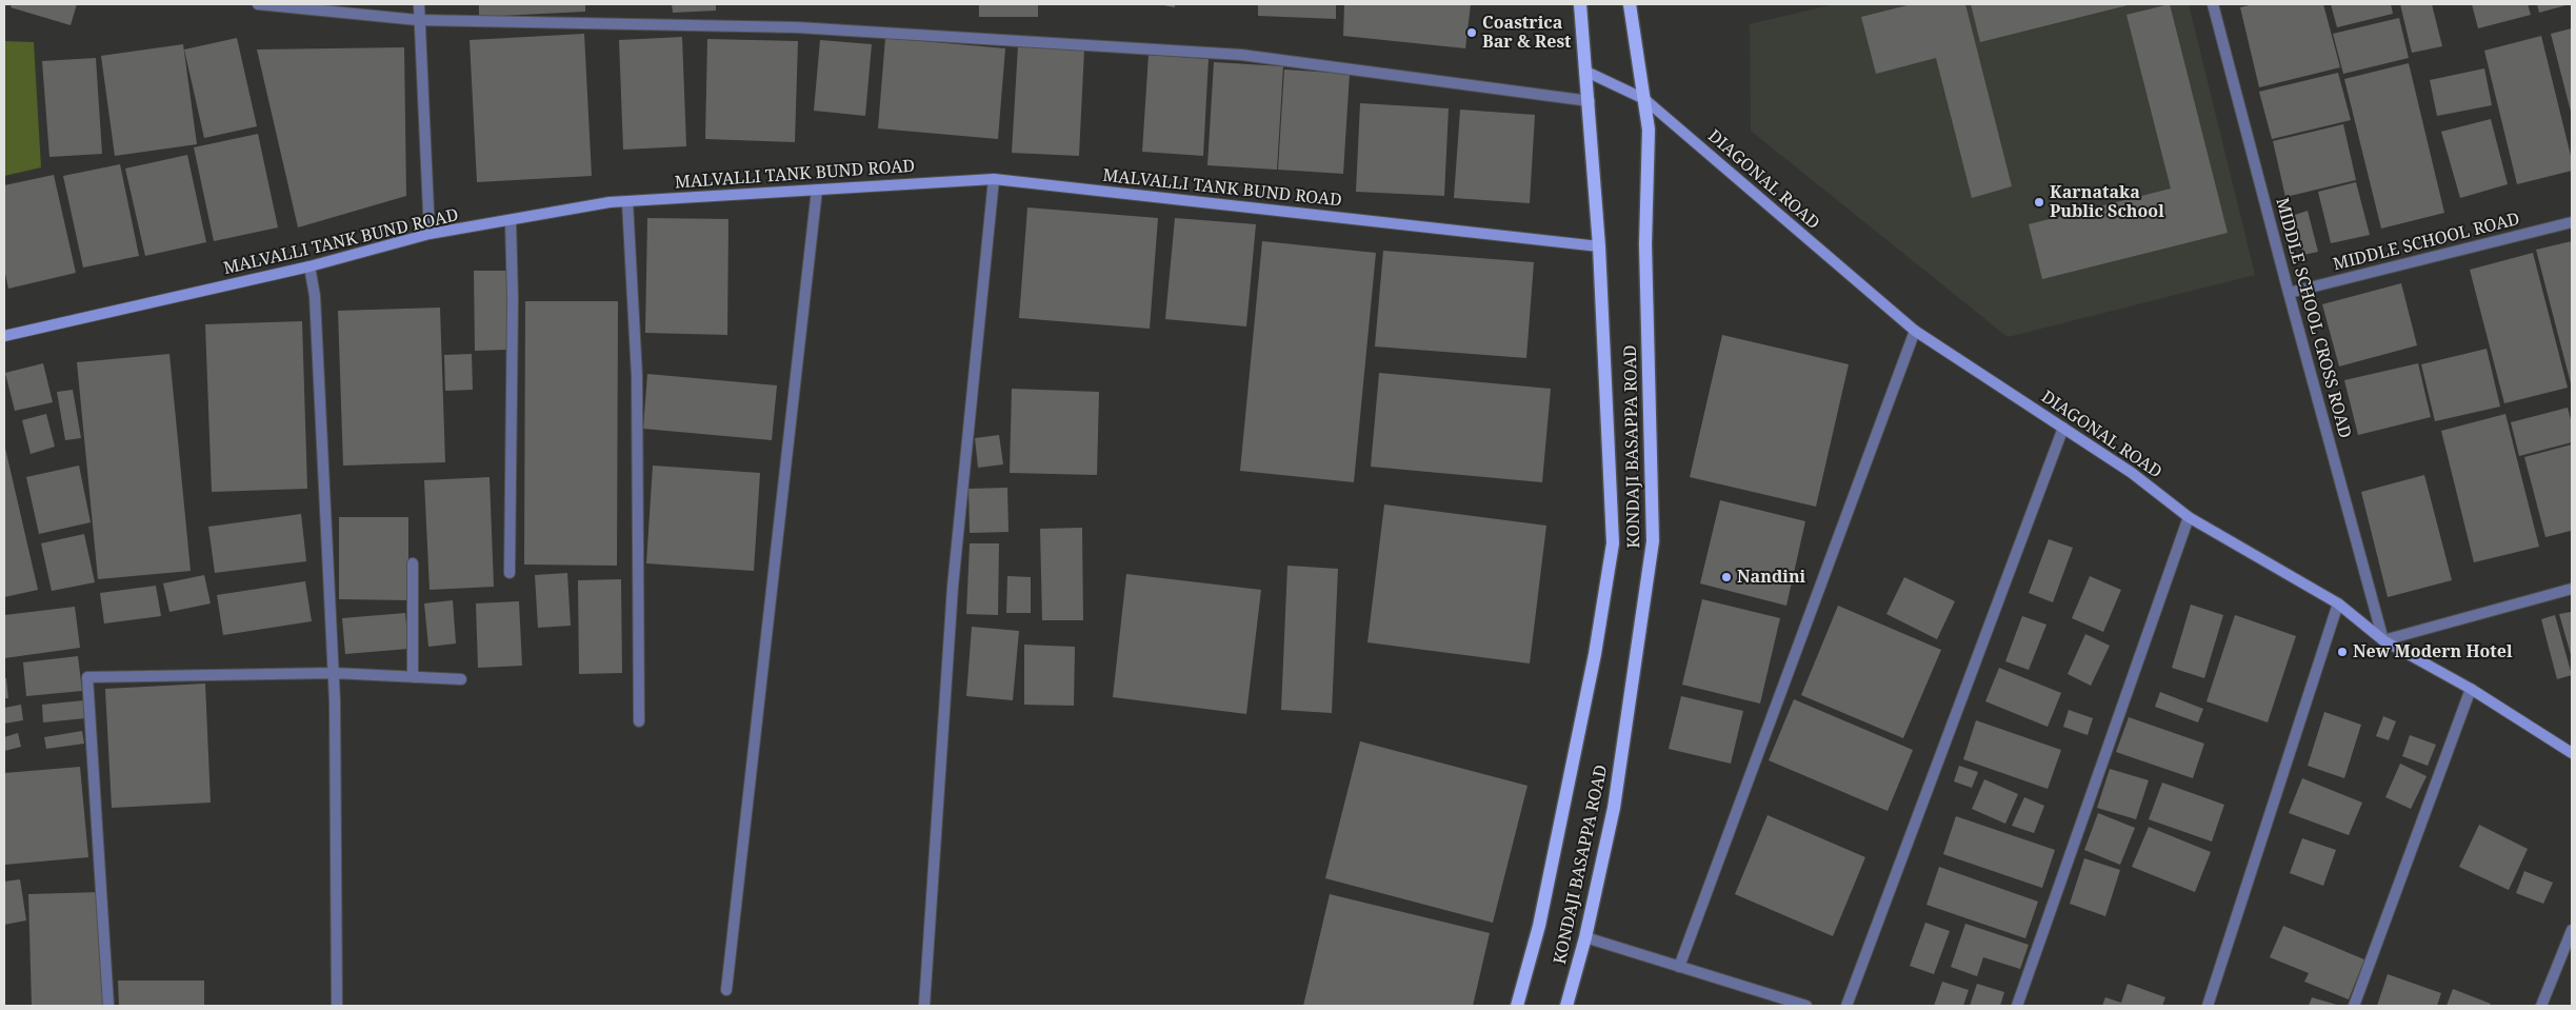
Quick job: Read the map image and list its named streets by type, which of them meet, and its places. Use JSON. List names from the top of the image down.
{
  "streets": {
    "main road": ["KONDAJI BASAPPA ROAD"],
    "street": [
      "MALVALLI TANK BUND ROAD",
      "DIAGONAL ROAD",
      "MIDDLE SCHOOL ROAD",
      "MIDDLE SCHOOL CROSS ROAD"
    ]
  },
  "crossings": [
    ["MALVALLI TANK BUND ROAD", "KONDAJI BASAPPA ROAD"],
    ["DIAGONAL ROAD", "MIDDLE SCHOOL CROSS ROAD"],
    ["DIAGONAL ROAD", "KONDAJI BASAPPA ROAD"],
    ["MIDDLE SCHOOL ROAD", "MIDDLE SCHOOL CROSS ROAD"]
  ],
  "places": [
    "Coastrica Bar & Rest",
    "Karnataka Public School",
    "Nandini",
    "New Modern Hotel"
  ]
}
